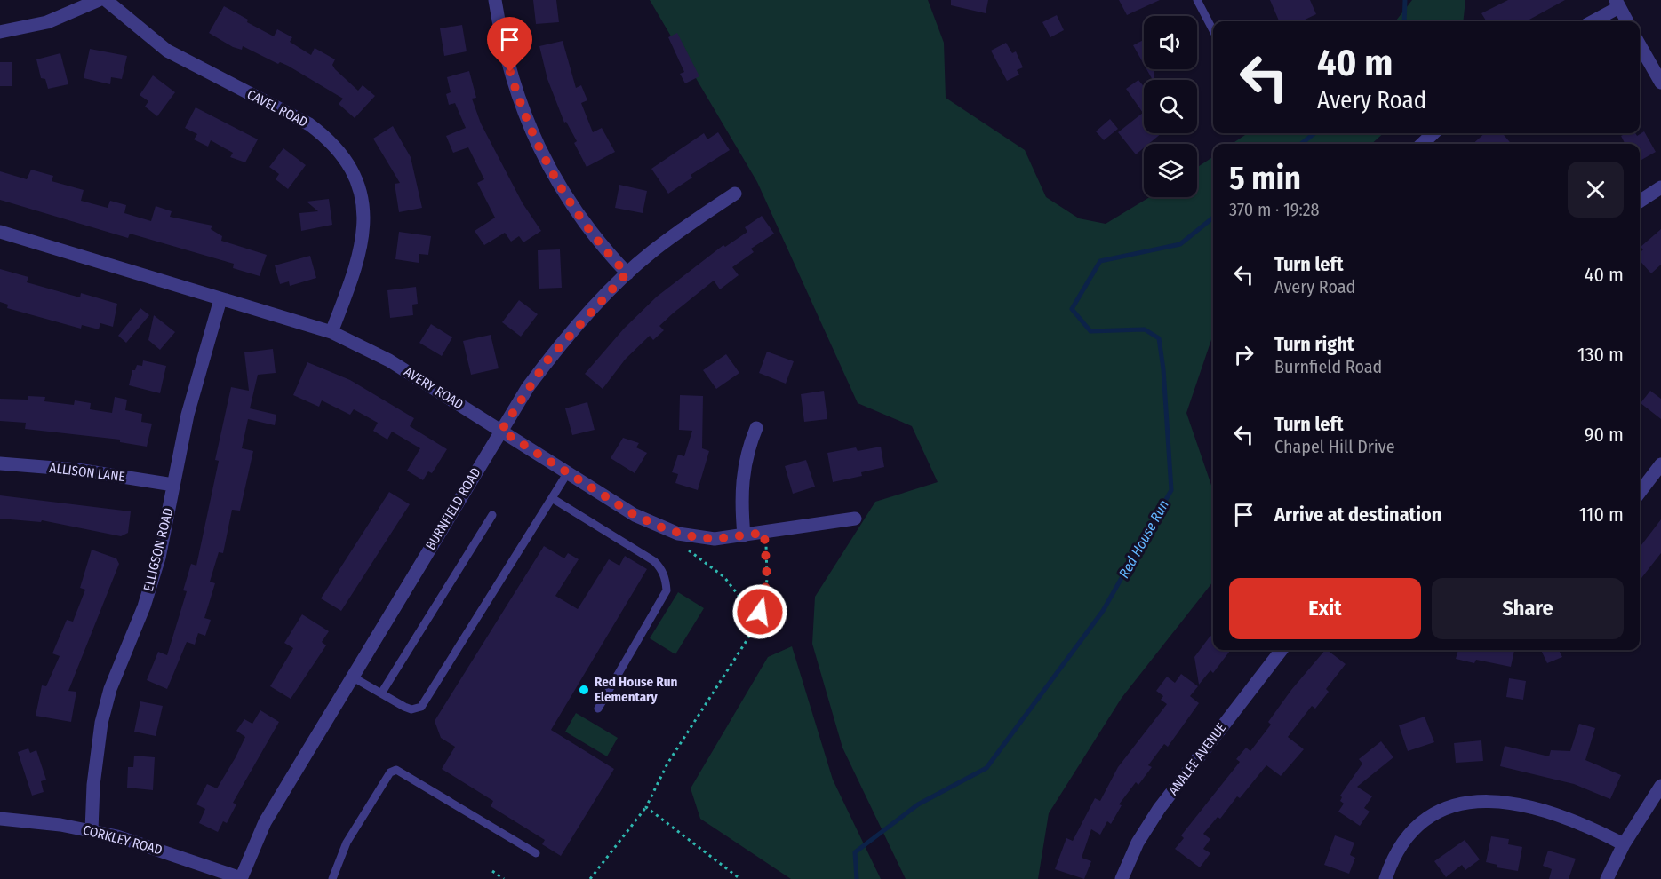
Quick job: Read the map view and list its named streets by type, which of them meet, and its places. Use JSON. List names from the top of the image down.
{
  "streets": {
    "street": [
      "CAVEL ROAD",
      "AVERY ROAD",
      "ALLISON LANE",
      "BURNFIELD ROAD",
      "ELLIGSON ROAD",
      "ANALEE AVENUE",
      "CORKLEY ROAD"
    ]
  },
  "crossings": [
    ["CAVEL ROAD", "AVERY ROAD"],
    ["AVERY ROAD", "BURNFIELD ROAD"],
    ["AVERY ROAD", "ELLIGSON ROAD"],
    ["ALLISON LANE", "ELLIGSON ROAD"],
    ["BURNFIELD ROAD", "CORKLEY ROAD"],
    ["ELLIGSON ROAD", "CORKLEY ROAD"]
  ],
  "water": ["Red House Run"],
  "places": ["Red House Run Elementary"],
  "page": {
    "turn": ["40 m", "Avery Road"],
    "heading": ["5 min", "370 m · 19:28"],
    "list": [
      {
        "name": "Turn left",
        "note": "Avery Road",
        "value": "40 m"
      },
      {
        "name": "Turn right",
        "note": "Burnfield Road",
        "value": "130 m"
      },
      {
        "name": "Turn left",
        "note": "Chapel Hill Drive",
        "value": "90 m"
      },
      {
        "name": "Arrive at destination",
        "value": "110 m"
      }
    ],
    "buttons": ["Exit", "Share"]
  }
}
